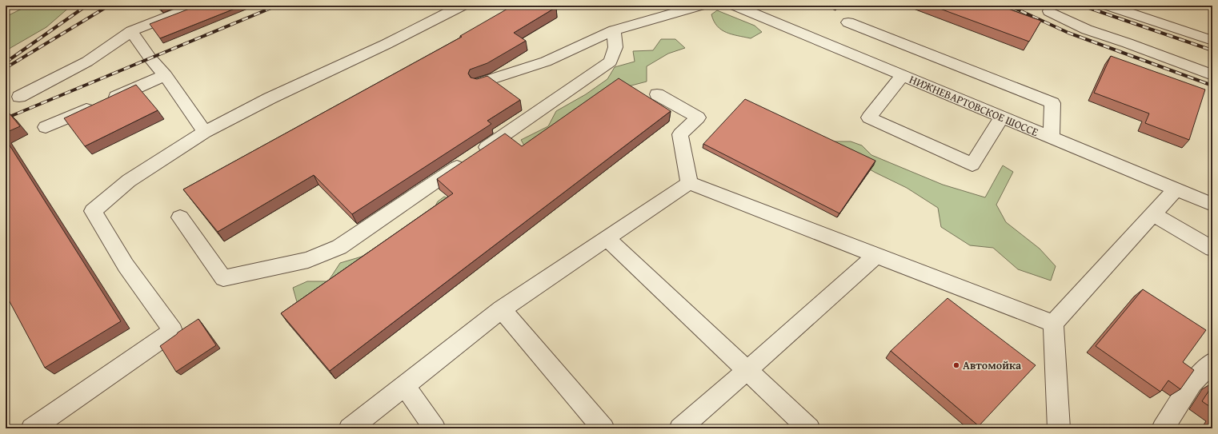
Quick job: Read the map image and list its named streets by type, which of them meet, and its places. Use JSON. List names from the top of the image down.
{
  "streets": {
    "street": ["НИЖНЕВАРТОВСКОЕ ШОССЕ"]
  },
  "places": ["Автомойка"]
}
